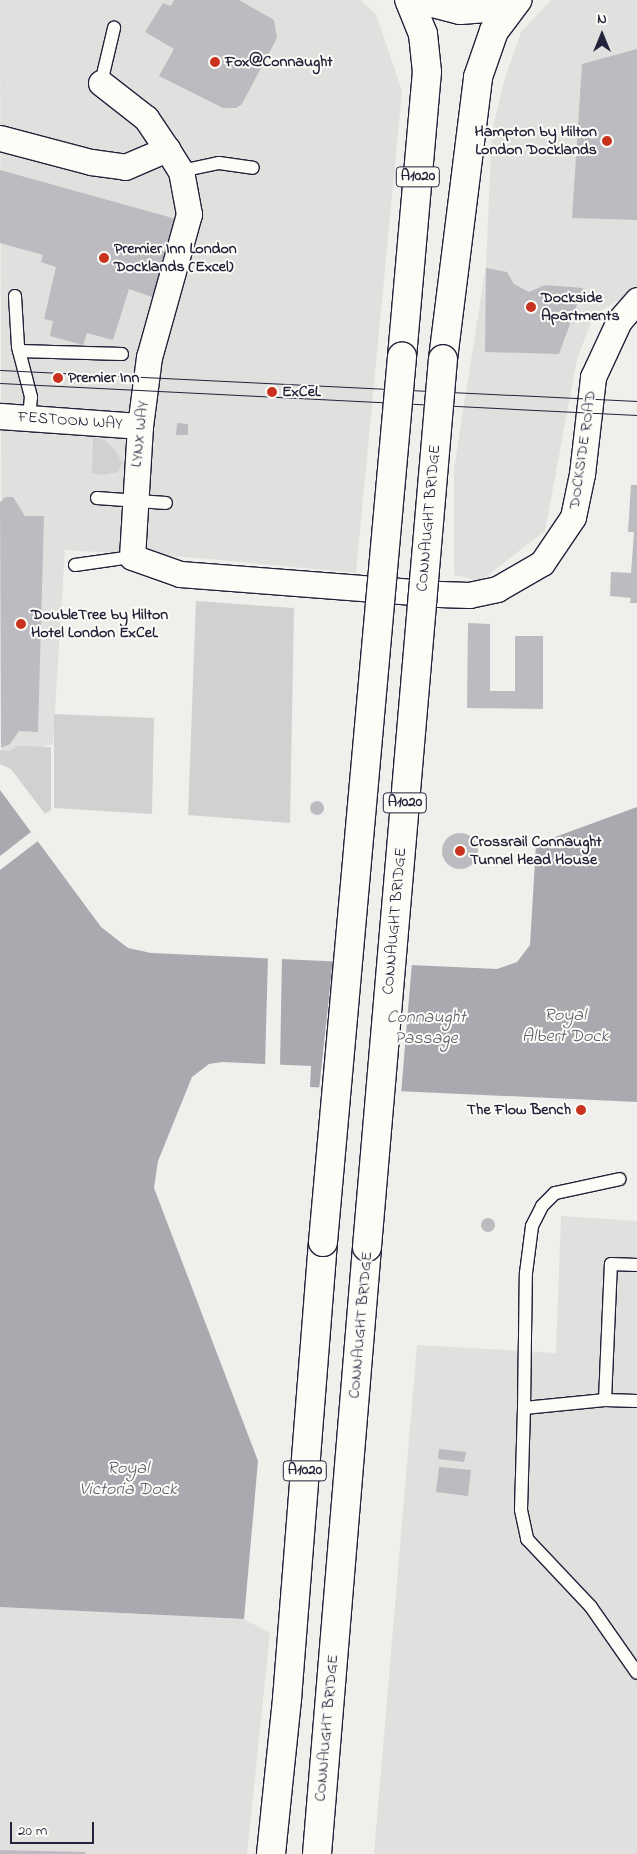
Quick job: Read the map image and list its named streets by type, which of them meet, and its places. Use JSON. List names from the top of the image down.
{
  "streets": {
    "main road": ["A1020", "CONNAUGHT BRIDGE"],
    "street": ["FESTOON WAY", "LYNX WAY", "DOCKSIDE ROAD"]
  },
  "crossings": [
    ["FESTOON WAY", "LYNX WAY"],
    ["LYNX WAY", "DOCKSIDE ROAD"]
  ],
  "water": ["Royal Albert Dock", "Connaught Passage", "Royal Victoria Dock"],
  "places": [
    "Fox@Connaught",
    "Hampton by Hilton London Docklands",
    "Premier Inn London Docklands (Excel)",
    "Dockside Apartments",
    "Premier Inn",
    "ExCeL",
    "DoubleTree by Hilton Hotel London ExCeL",
    "Crossrail Connaught Tunnel Head House",
    "The Flow Bench"
  ],
  "scale_bar": "20 m",
  "north": "top"
}
